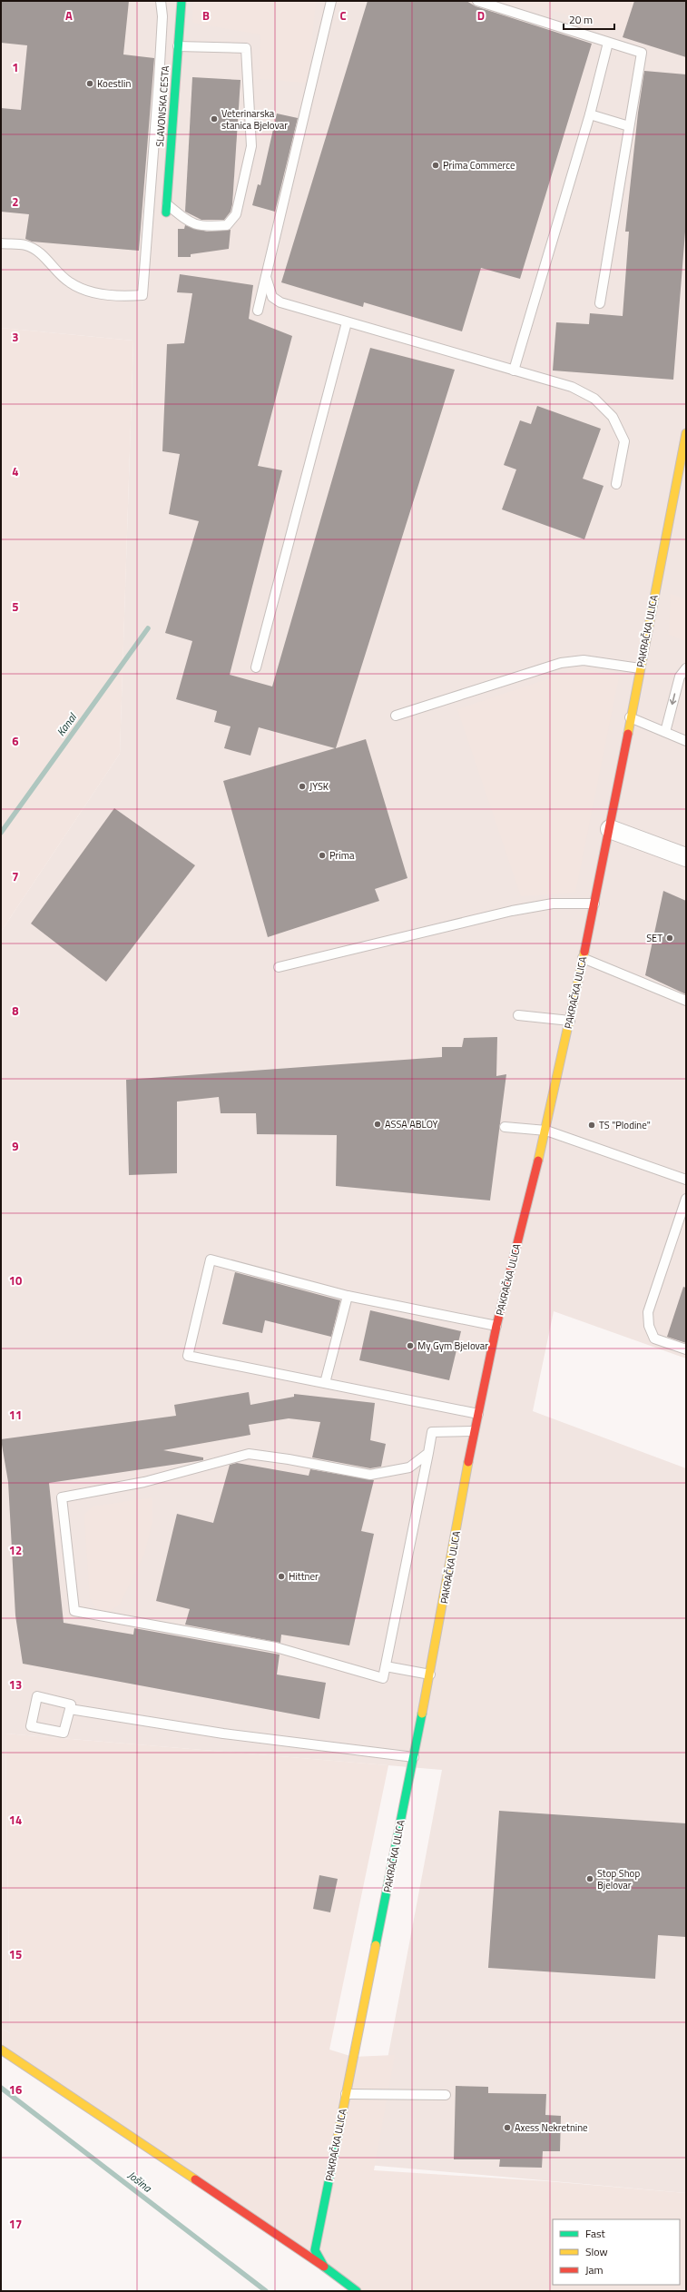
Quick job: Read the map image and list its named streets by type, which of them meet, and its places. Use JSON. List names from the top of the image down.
{
  "streets": {
    "street": ["SLAVONSKA CESTA", "PAKRAČKA ULICA"]
  },
  "water": ["Kanal", "Jošina"],
  "places": [
    "Koestlin",
    "Veterinarska stanica Bjelovar",
    "Prima Commerce",
    "JYSK",
    "Prima",
    "SET",
    "ASSA ABLOY",
    "TS \"Plodine\"",
    "My Gym Bjelovar",
    "Hittner",
    "Stop Shop Bjelovar",
    "Axess Nekretnine"
  ],
  "legend": ["Fast", "Slow", "Jam"],
  "scale_bar": "20 m",
  "grid": {
    "columns": [
      "A",
      "B",
      "C",
      "D"
    ],
    "rows": [
      "1",
      "2",
      "3",
      "4",
      "5",
      "6",
      "7",
      "8",
      "9",
      "10",
      "11",
      "12",
      "13",
      "14",
      "15",
      "16",
      "17"
    ]
  }
}
